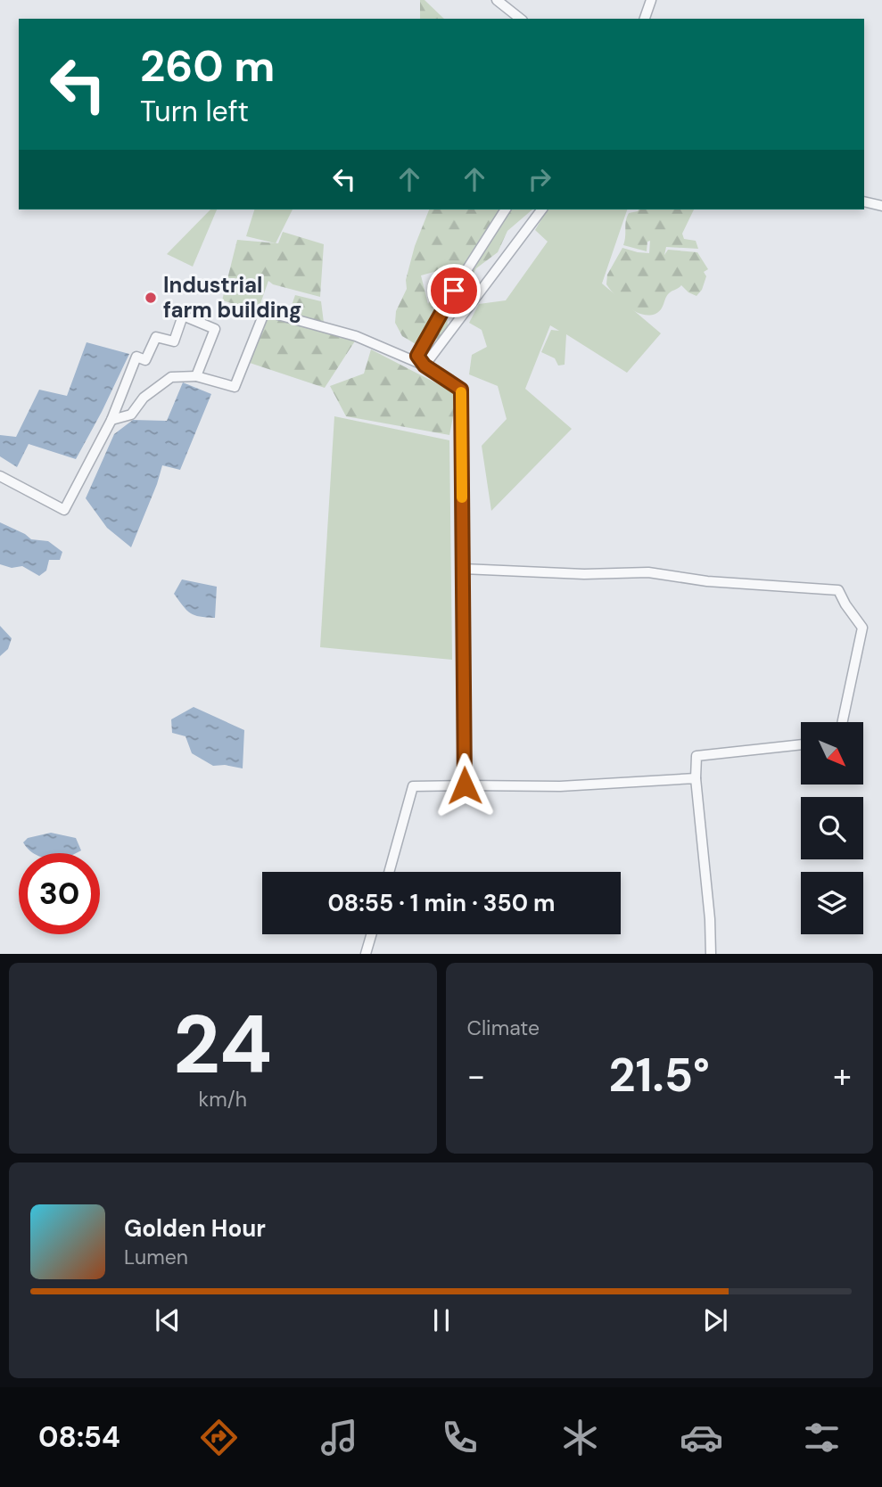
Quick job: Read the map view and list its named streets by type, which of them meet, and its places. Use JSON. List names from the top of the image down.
{
  "places": ["Industrial farm building"],
  "north": "bottom right",
  "page": {
    "turn": ["260 m", "Turn left"],
    "limit": "30",
    "trip": "08:55 · 1 min · 350 m",
    "tile": [
      ["24", "km/h"],
      "Climate"
    ],
    "heat": ["−", "21.5°", "+"],
    "song": ["Golden Hour", "Lumen"],
    "tabs": "08:54"
  }
}
